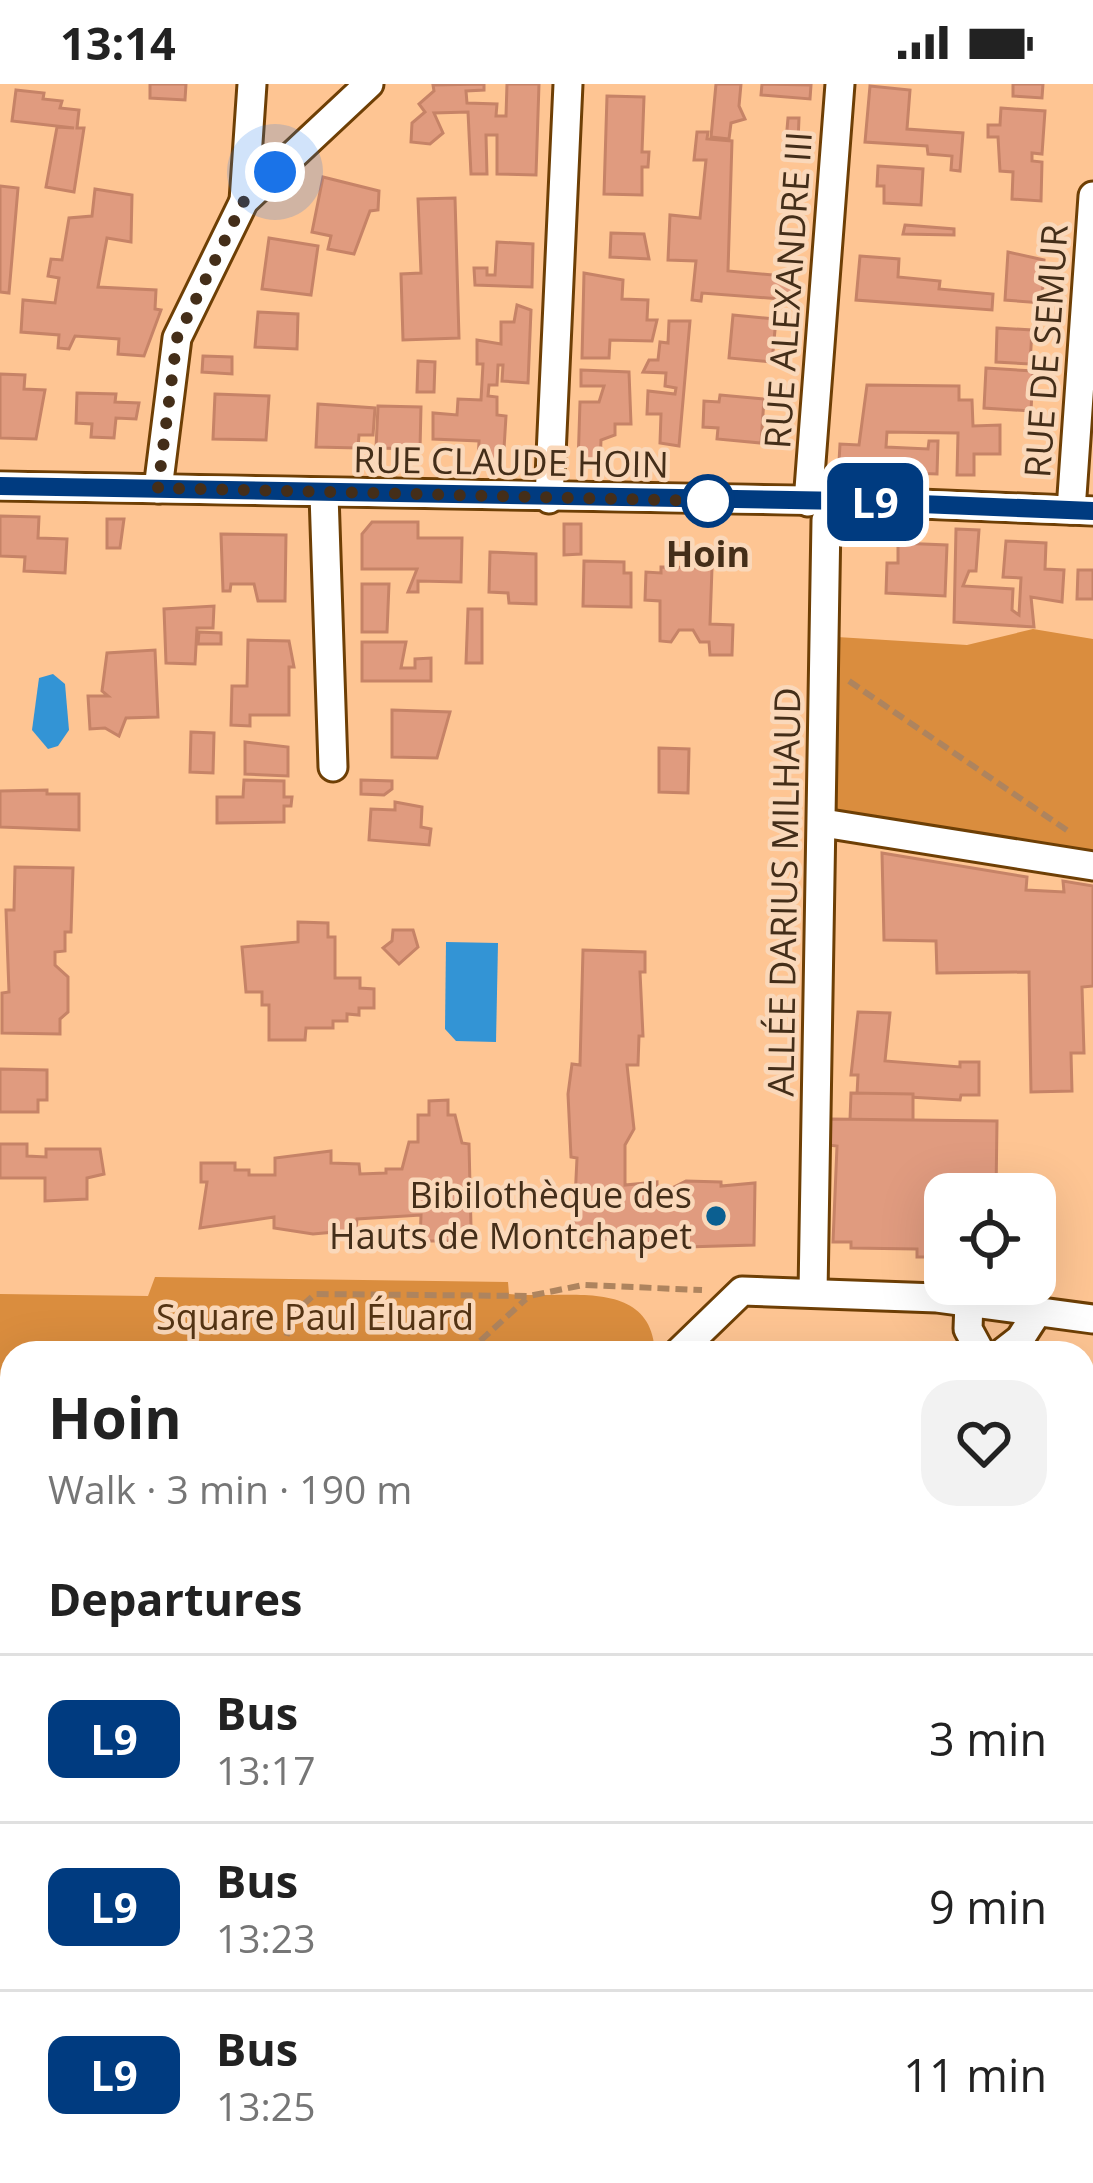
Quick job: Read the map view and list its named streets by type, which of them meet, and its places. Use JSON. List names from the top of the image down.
{
  "streets": {
    "street": [
      "RUE ALEXANDRE III",
      "RUE DE SEMUR",
      "RUE CLAUDE HOIN",
      "ALLÉE DARIUS MILHAUD"
    ]
  },
  "crossings": [
    ["RUE ALEXANDRE III", "RUE CLAUDE HOIN"],
    ["RUE DE SEMUR", "RUE CLAUDE HOIN"],
    ["RUE CLAUDE HOIN", "ALLÉE DARIUS MILHAUD"]
  ],
  "parks": ["Square Paul Éluard"],
  "places": ["Hoin", "Bibilothèque des Hauts de Montchapet"],
  "lines": ["bus line L9"],
  "page": {
    "status": "13:14",
    "on_map": "L9",
    "heading": [
      ["Hoin", "Walk · 3 min · 190 m"],
      "Departures"
    ],
    "list": [
      {
        "mark": "L9",
        "name": "Bus",
        "note": "13:17",
        "value": "3 min"
      },
      {
        "mark": "L9",
        "name": "Bus",
        "note": "13:23",
        "value": "9 min"
      },
      {
        "mark": "L9",
        "name": "Bus",
        "note": "13:25",
        "value": "11 min"
      }
    ]
  }
}
